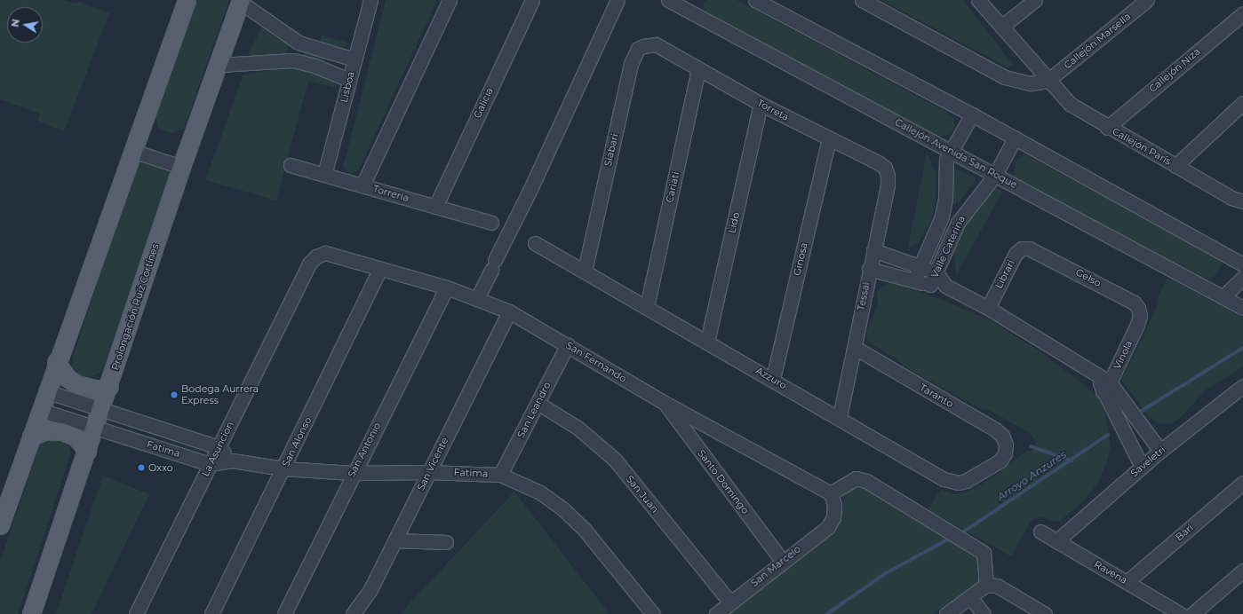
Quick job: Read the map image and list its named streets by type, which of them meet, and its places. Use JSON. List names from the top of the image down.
{
  "streets": {
    "main road": ["Prolongación Ruíz Cortines"],
    "street": [
      "Callejón Marsella",
      "Callejón Niza",
      "Lisboa",
      "Galicia",
      "Torreta",
      "Callejón París",
      "Siabari",
      "Callejón Avenida San Roque",
      "Cariati",
      "Torreria",
      "Lido",
      "Valle Caterina",
      "Ginosa",
      "Librari",
      "Gelso",
      "Tessal",
      "Vinola",
      "San Fernando",
      "Azzuro",
      "Taranto",
      "San Leandro",
      "San Alonso",
      "Fatima",
      "La Asuncion",
      "San Antonio",
      "Saveletri",
      "San Vicente",
      "Santo Domingo",
      "San Juan",
      "Bari",
      "San Marcelo",
      "Ravena"
    ]
  },
  "crossings": [
    ["Callejón Marsella", "Callejón París"],
    ["Callejón Niza", "Callejón París"],
    ["Lisboa", "Torreria"],
    ["Galicia", "Torreria"],
    ["Torreta", "Siabari"],
    ["Torreta", "Cariati"],
    ["Torreta", "Lido"],
    ["Torreta", "Ginosa"],
    ["Torreta", "Tessal"],
    ["Siabari", "Azzuro"],
    ["Callejón Avenida San Roque", "Valle Caterina"],
    ["Cariati", "Azzuro"],
    ["Lido", "Azzuro"],
    ["Ginosa", "Azzuro"],
    ["Librari", "Gelso"],
    ["Gelso", "Vinola"],
    ["Tessal", "Azzuro"],
    ["Tessal", "Taranto"],
    ["Prolongación Ruíz Cortines", "Fatima"],
    ["San Fernando", "San Leandro"],
    ["San Fernando", "San Alonso"],
    ["San Fernando", "La Asuncion"],
    ["San Fernando", "San Antonio"],
    ["San Fernando", "San Vicente"],
    ["San Fernando", "Santo Domingo"],
    ["San Fernando", "San Marcelo"],
    ["Azzuro", "Taranto"],
    ["San Leandro", "Fatima"],
    ["San Leandro", "San Juan"],
    ["San Alonso", "Fatima"],
    ["Fatima", "La Asuncion"],
    ["Fatima", "San Antonio"],
    ["Fatima", "San Vicente"],
    ["Saveletri", "Ravena"],
    ["Santo Domingo", "San Marcelo"],
    ["San Juan", "San Marcelo"],
    ["Bari", "Ravena"]
  ],
  "water": ["Arroyo Anzures"],
  "places": ["Bodega Aurrera Express", "Oxxo"],
  "north": "left"
}
